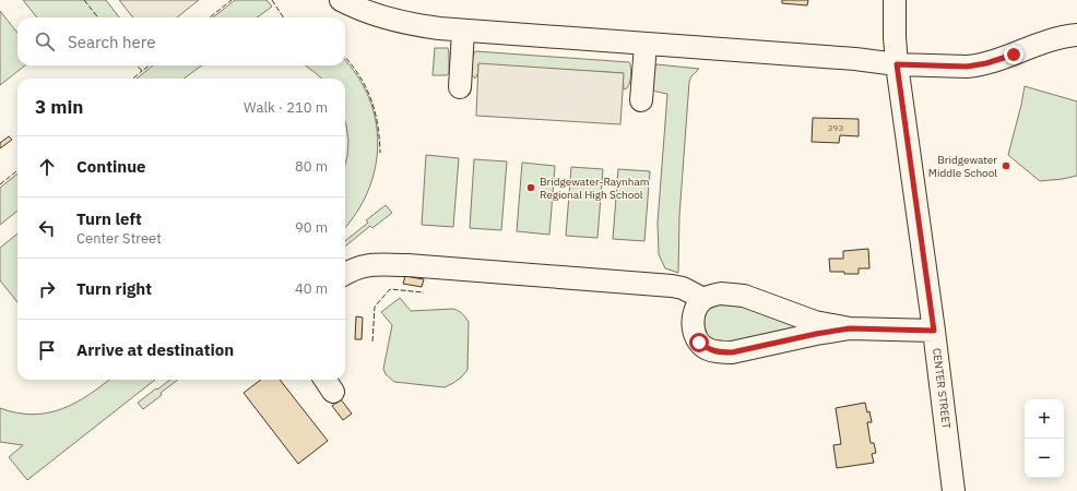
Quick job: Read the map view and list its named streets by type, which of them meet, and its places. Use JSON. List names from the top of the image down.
{
  "streets": {
    "street": ["CENTER STREET"]
  },
  "places": ["Bridgewater Middle School", "Bridgewater-Raynham Regional High School"],
  "house_numbers": ["393"],
  "page": {
    "search": "Search here",
    "heading": ["3 min", "Walk · 210 m"],
    "list": [
      ["Continue", "80 m"],
      ["Turn left", "Center Street", "90 m"],
      ["Turn right", "40 m"],
      "Arrive at destination"
    ],
    "map_buttons": ["+", "−"]
  }
}
